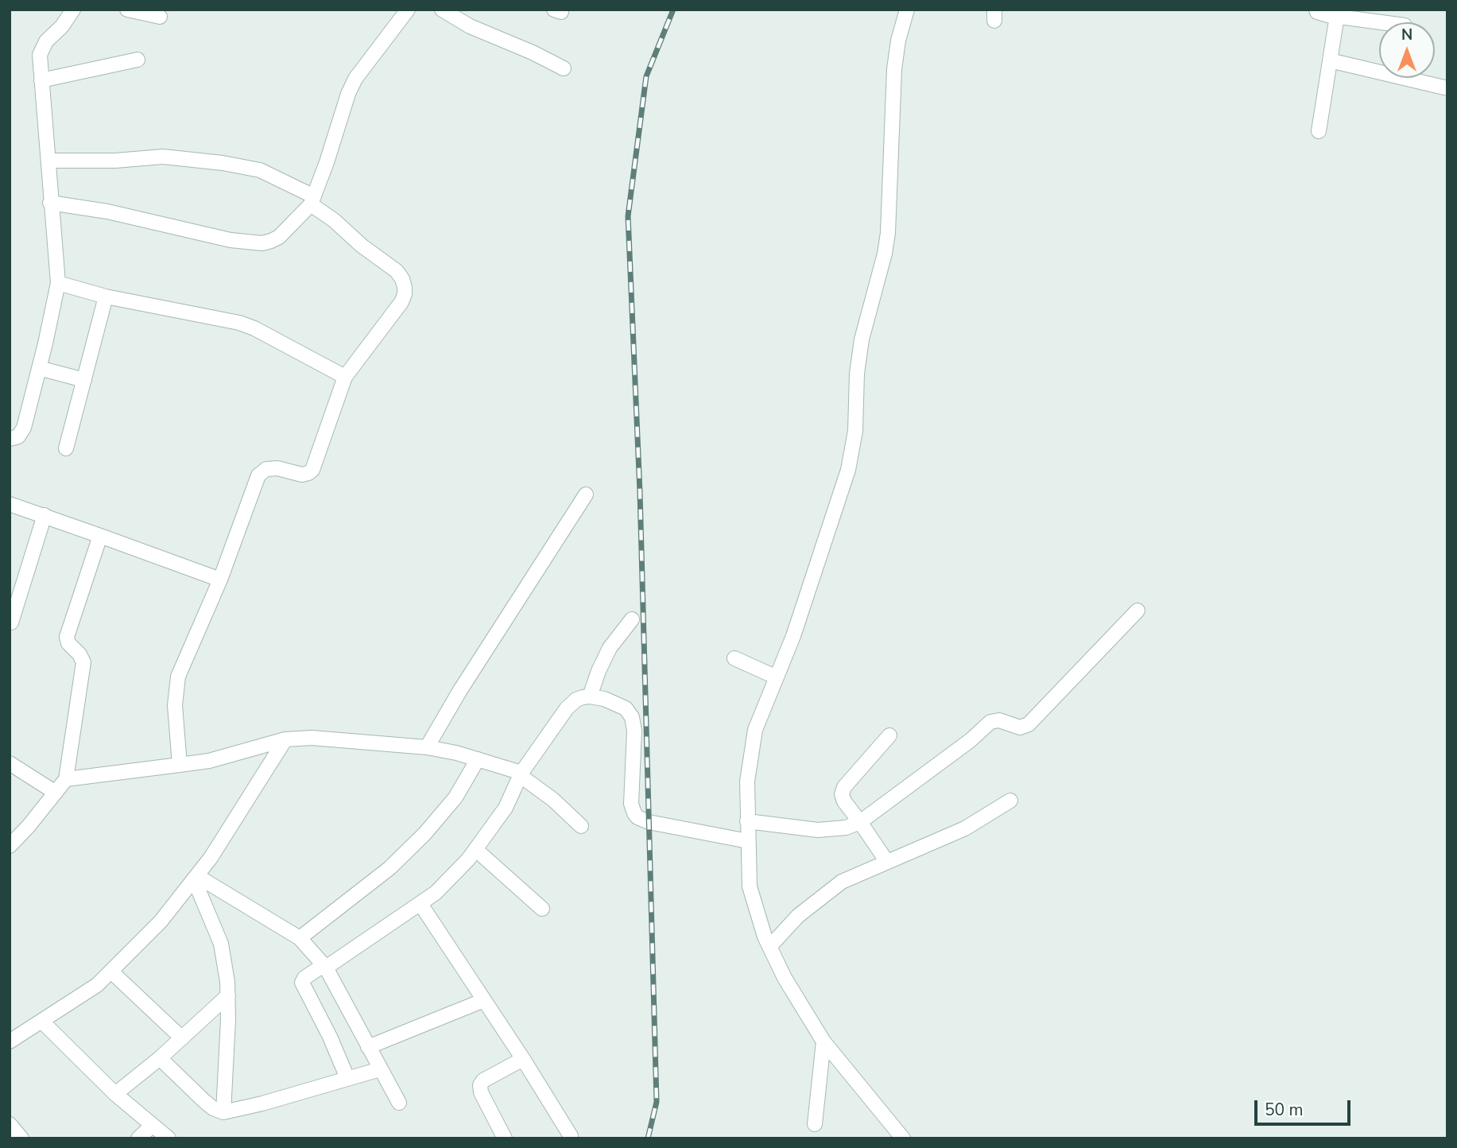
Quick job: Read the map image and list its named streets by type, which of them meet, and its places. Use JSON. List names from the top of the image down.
{
  "scale_bar": "50 m",
  "north": "top"
}
